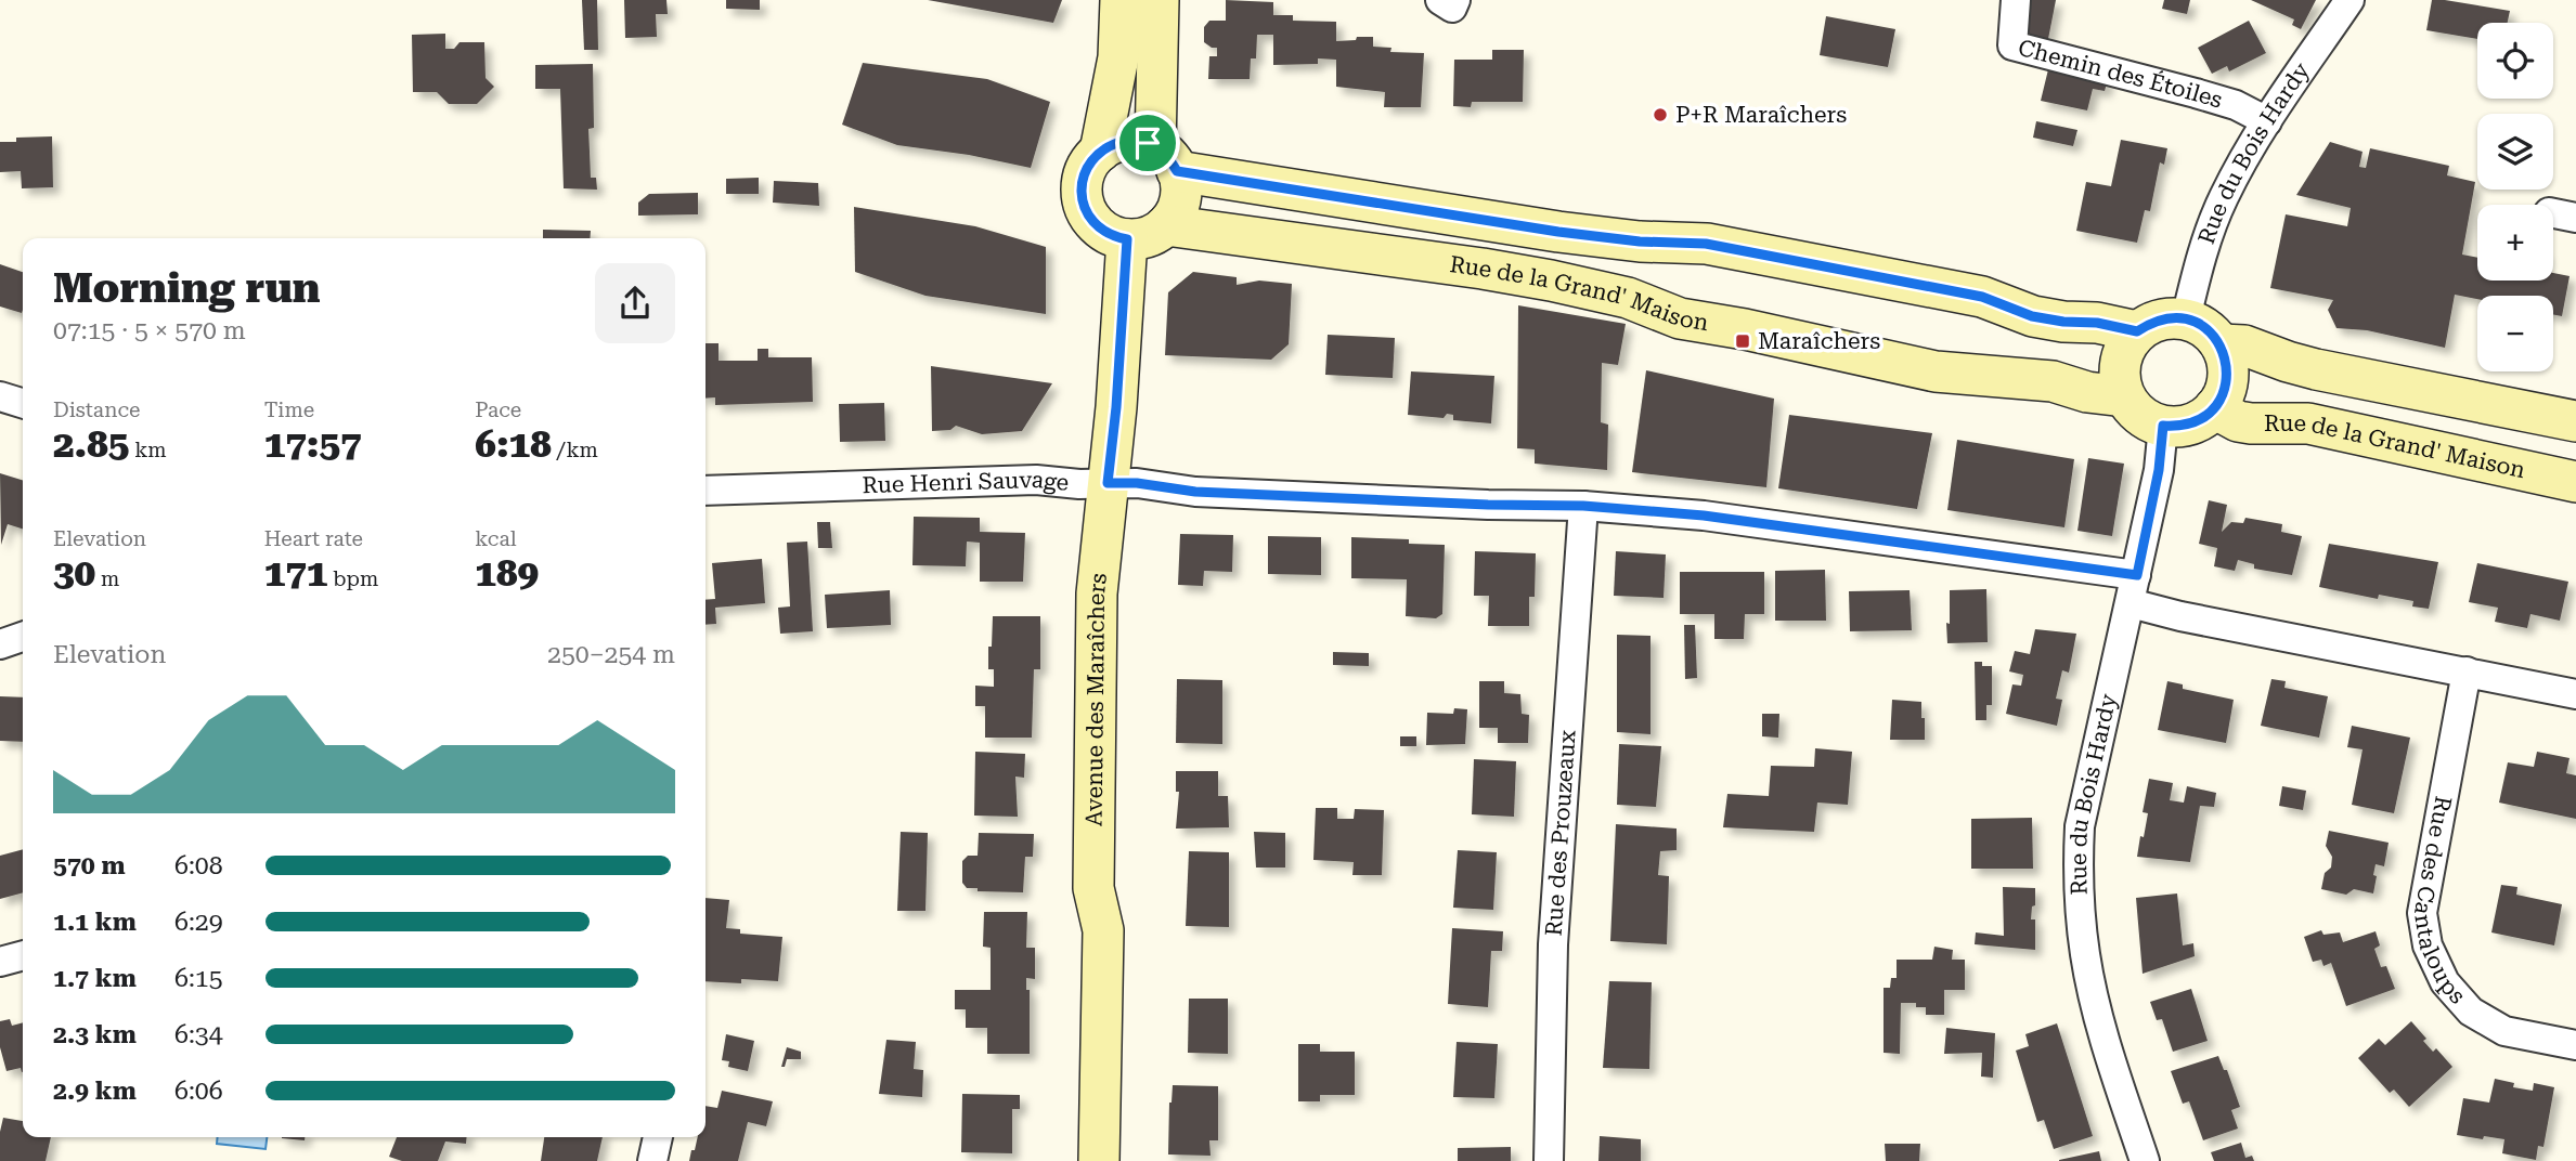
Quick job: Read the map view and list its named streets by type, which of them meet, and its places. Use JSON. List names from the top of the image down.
{
  "streets": {
    "main road": ["Rue de la Grand' Maison", "Avenue des Maraîchers"],
    "street": [
      "Chemin des Étoiles",
      "Rue du Bois Hardy",
      "Rue Henri Sauvage",
      "Rue des Prouzeaux",
      "Rue des Cantaloups"
    ]
  },
  "crossings": [
    ["Chemin des Étoiles", "Rue du Bois Hardy"],
    ["Rue du Bois Hardy", "Rue de la Grand' Maison"],
    ["Rue du Bois Hardy", "Rue Henri Sauvage"],
    ["Rue de la Grand' Maison", "Avenue des Maraîchers"],
    ["Rue Henri Sauvage", "Avenue des Maraîchers"],
    ["Rue Henri Sauvage", "Rue des Prouzeaux"]
  ],
  "places": {
    "other": ["P+R Maraîchers"],
    "transit": ["Maraîchers"]
  },
  "page": {
    "map_buttons": ["+", "−"],
    "heading": ["Morning run", "07:15 · 5 × 570 m"],
    "stats": [
      ["Distance", "2.85 km"],
      ["Time", "17:57"],
      ["Pace", "6:18 /km"],
      ["Elevation", "30 m"],
      ["Heart rate", "171 bpm"],
      ["kcal", "189"]
    ],
    "chart": ["Elevation", "250–254 m"],
    "list": [
      {
        "name": "570 m",
        "note": "6:08"
      },
      {
        "name": "1.1 km",
        "note": "6:29"
      },
      {
        "name": "1.7 km",
        "note": "6:15"
      },
      {
        "name": "2.3 km",
        "note": "6:34"
      },
      {
        "name": "2.9 km",
        "note": "6:06"
      }
    ]
  }
}
